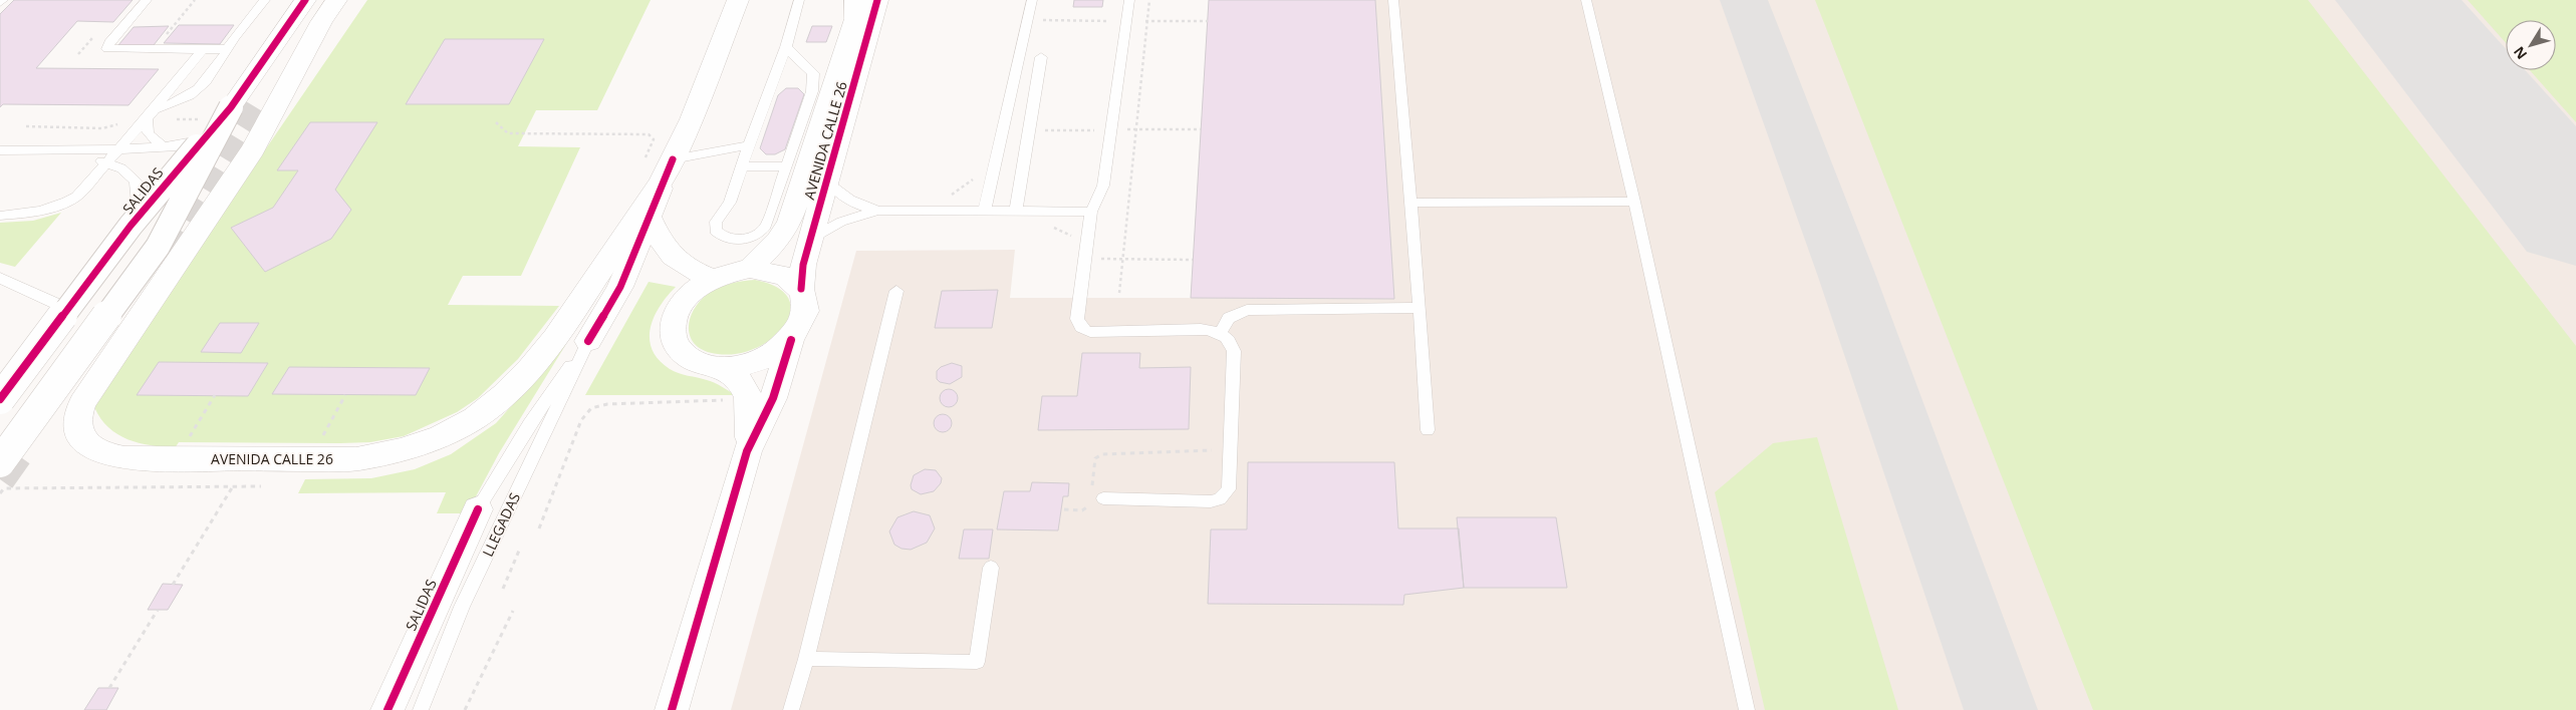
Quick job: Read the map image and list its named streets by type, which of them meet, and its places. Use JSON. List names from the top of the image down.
{
  "streets": {
    "street": ["AVENIDA CALLE 26", "SALIDAS"],
    "lane": ["LLEGADAS"]
  },
  "crossings": [
    ["SALIDAS", "LLEGADAS"]
  ],
  "north": "bottom left"
}
